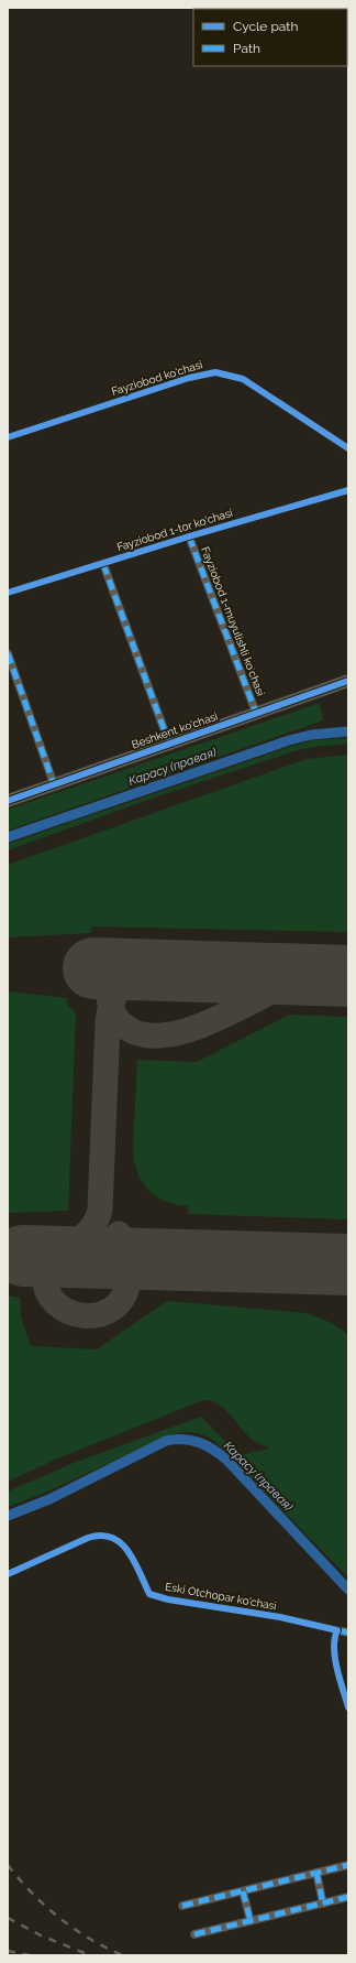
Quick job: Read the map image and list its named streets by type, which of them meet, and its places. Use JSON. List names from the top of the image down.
{
  "streets": {
    "street": [
      "Fayziobod ko'chasi",
      "Fayziobod 1-tor ko'chasi",
      "Fayziobod 1-muyulishli koʻchasi",
      "Beshkent ko'chasi",
      "Eski Otchopar ko'chasi"
    ]
  },
  "crossings": [
    ["Fayziobod 1-tor ko'chasi", "Fayziobod 1-muyulishli koʻchasi"],
    ["Fayziobod 1-muyulishli koʻchasi", "Beshkent ko'chasi"]
  ],
  "water": ["Карасу (правая)"],
  "legend": ["Cycle path", "Path"]
}
